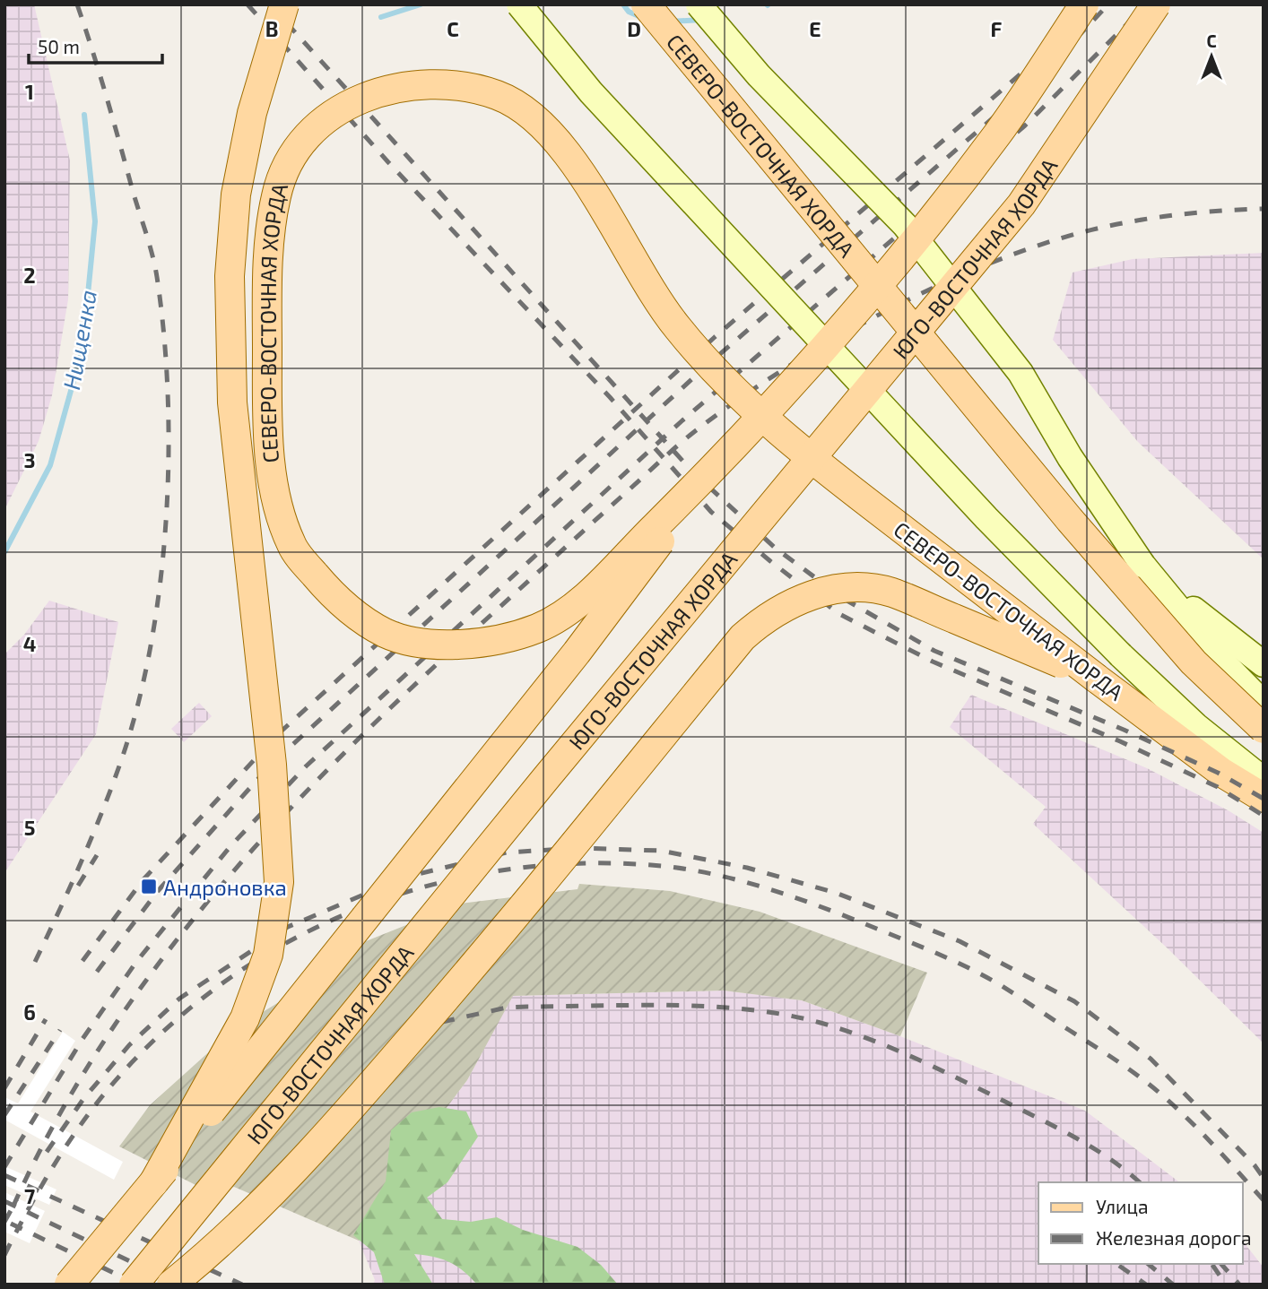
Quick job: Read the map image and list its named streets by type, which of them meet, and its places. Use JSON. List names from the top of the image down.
{
  "streets": {
    "main road": ["СЕВЕРО-ВОСТОЧНАЯ ХОРДА", "ЮГО-ВОСТОЧНАЯ ХОРДА"]
  },
  "water": ["Нищенка"],
  "places": {
    "transit": ["Андроновка"]
  },
  "legend": ["Улица", "Железная дорога"],
  "scale_bar": "50 m",
  "north": "top",
  "grid": {
    "columns": [
      "B",
      "C",
      "D",
      "E",
      "F"
    ],
    "rows": [
      "1",
      "2",
      "3",
      "4",
      "5",
      "6",
      "7"
    ]
  }
}
